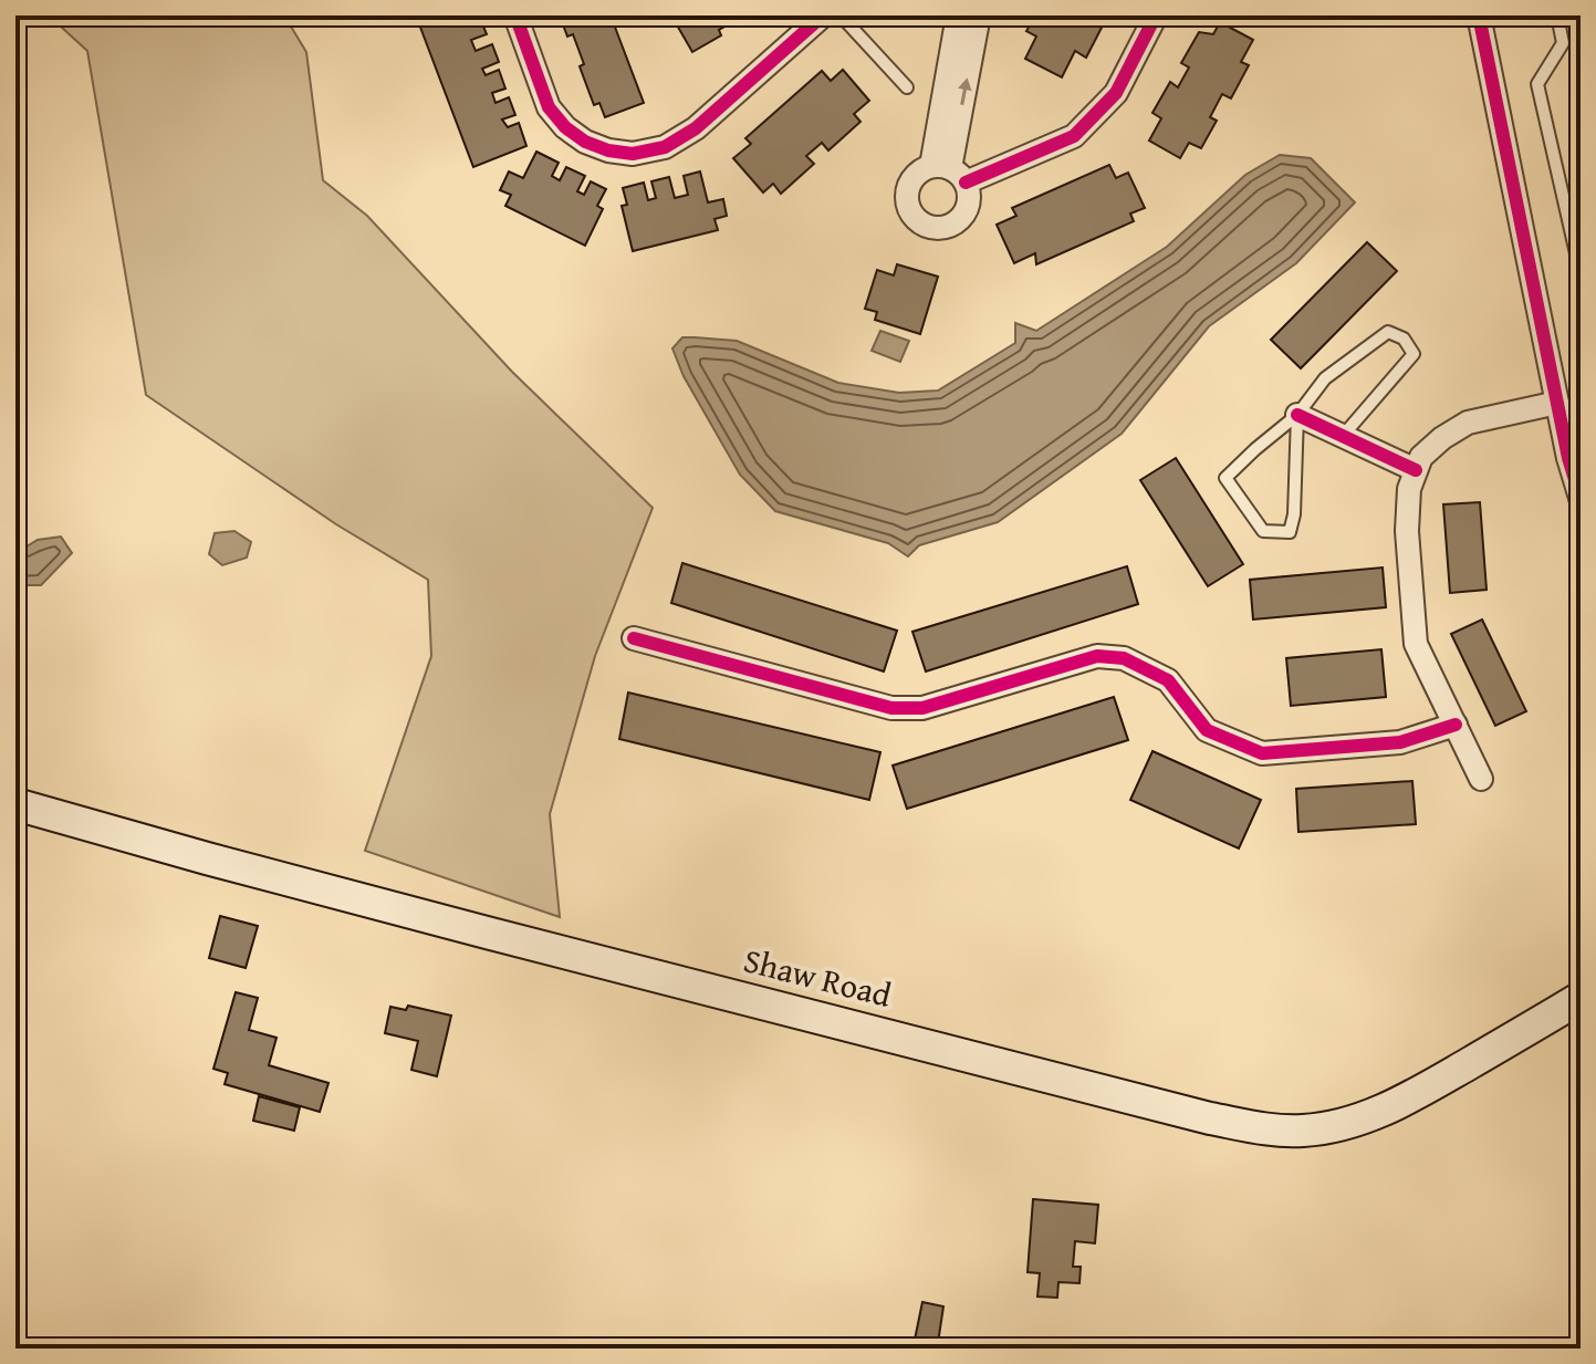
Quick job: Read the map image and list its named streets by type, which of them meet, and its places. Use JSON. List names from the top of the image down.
{
  "streets": {
    "main road": ["Shaw Road"]
  }
}
